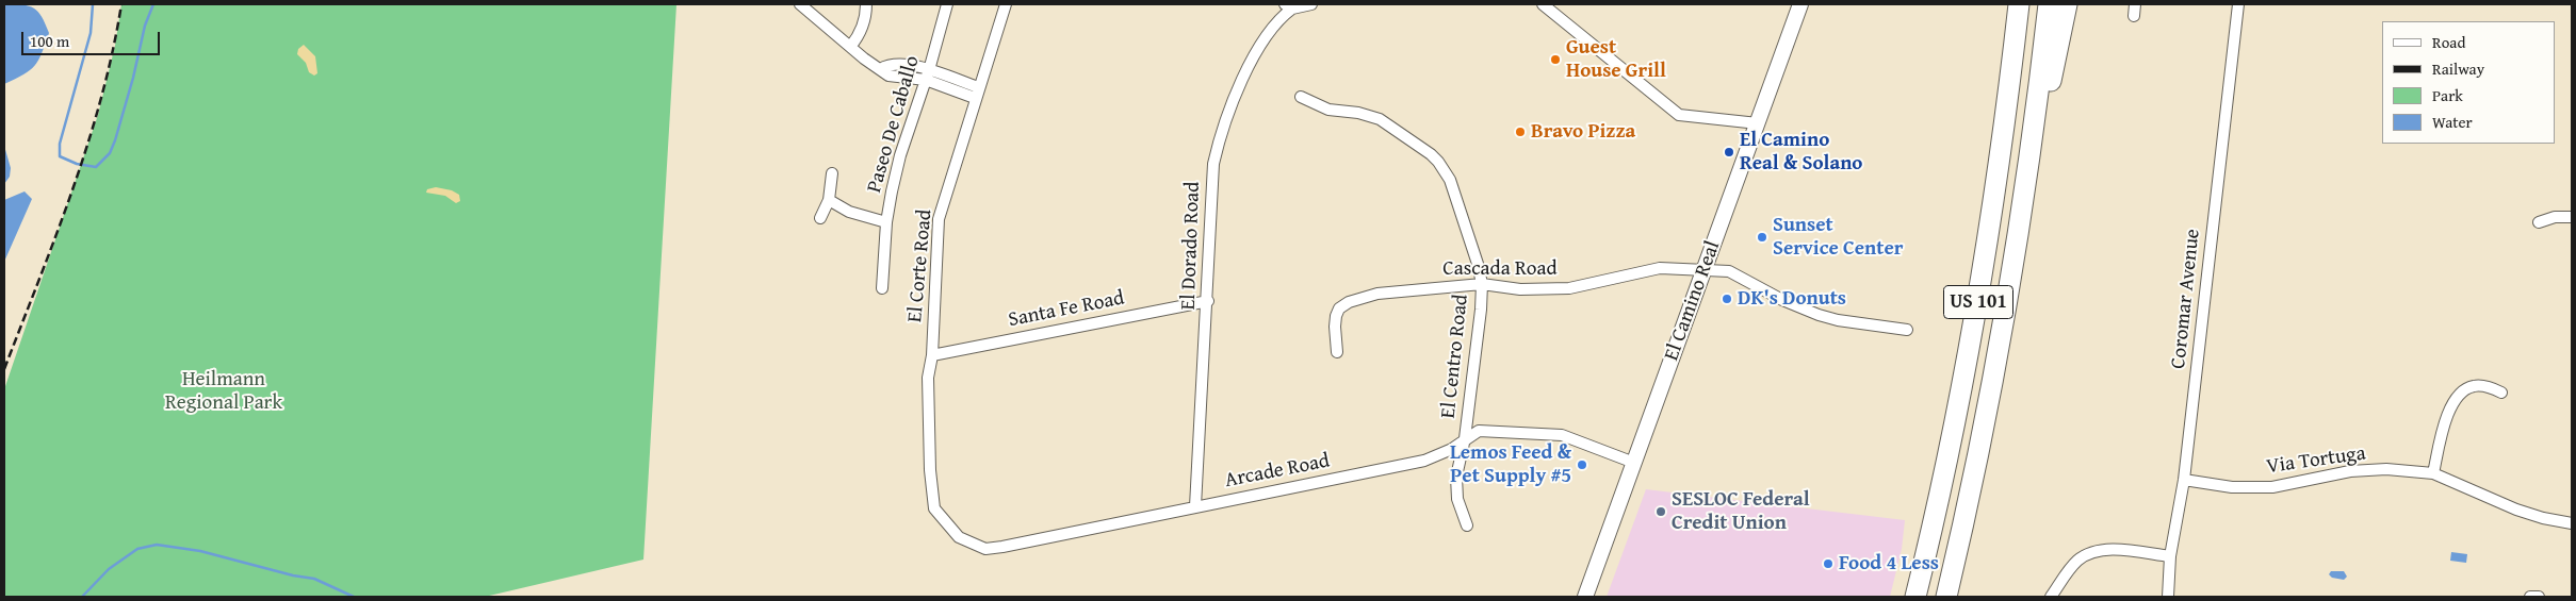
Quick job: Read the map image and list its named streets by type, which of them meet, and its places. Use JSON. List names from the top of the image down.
{
  "streets": {
    "highway": ["US 101"],
    "main road": ["El Camino Real"],
    "street": [
      "Paseo De Caballo",
      "El Dorado Road",
      "El Corte Road",
      "Cascada Road",
      "Coromar Avenue",
      "Santa Fe Road",
      "El Centro Road",
      "Via Tortuga",
      "Arcade Road"
    ]
  },
  "crossings": [
    ["El Dorado Road", "Santa Fe Road"],
    ["El Dorado Road", "Arcade Road"],
    ["El Corte Road", "Santa Fe Road"],
    ["El Corte Road", "Arcade Road"],
    ["Cascada Road", "El Camino Real"],
    ["Cascada Road", "El Centro Road"],
    ["Coromar Avenue", "Via Tortuga"],
    ["El Camino Real", "Arcade Road"],
    ["El Centro Road", "Arcade Road"]
  ],
  "parks": ["Heilmann Regional Park"],
  "places": [
    "Guest House Grill",
    "Bravo Pizza",
    "El Camino Real & Solano",
    "Sunset Service Center",
    "DK's Donuts",
    "Lemos Feed & Pet Supply #5",
    "SESLOC Federal Credit Union",
    "Food 4 Less"
  ],
  "legend": [
    "Road",
    "Railway",
    "Park",
    "Water"
  ],
  "scale_bar": "100 m"
}
